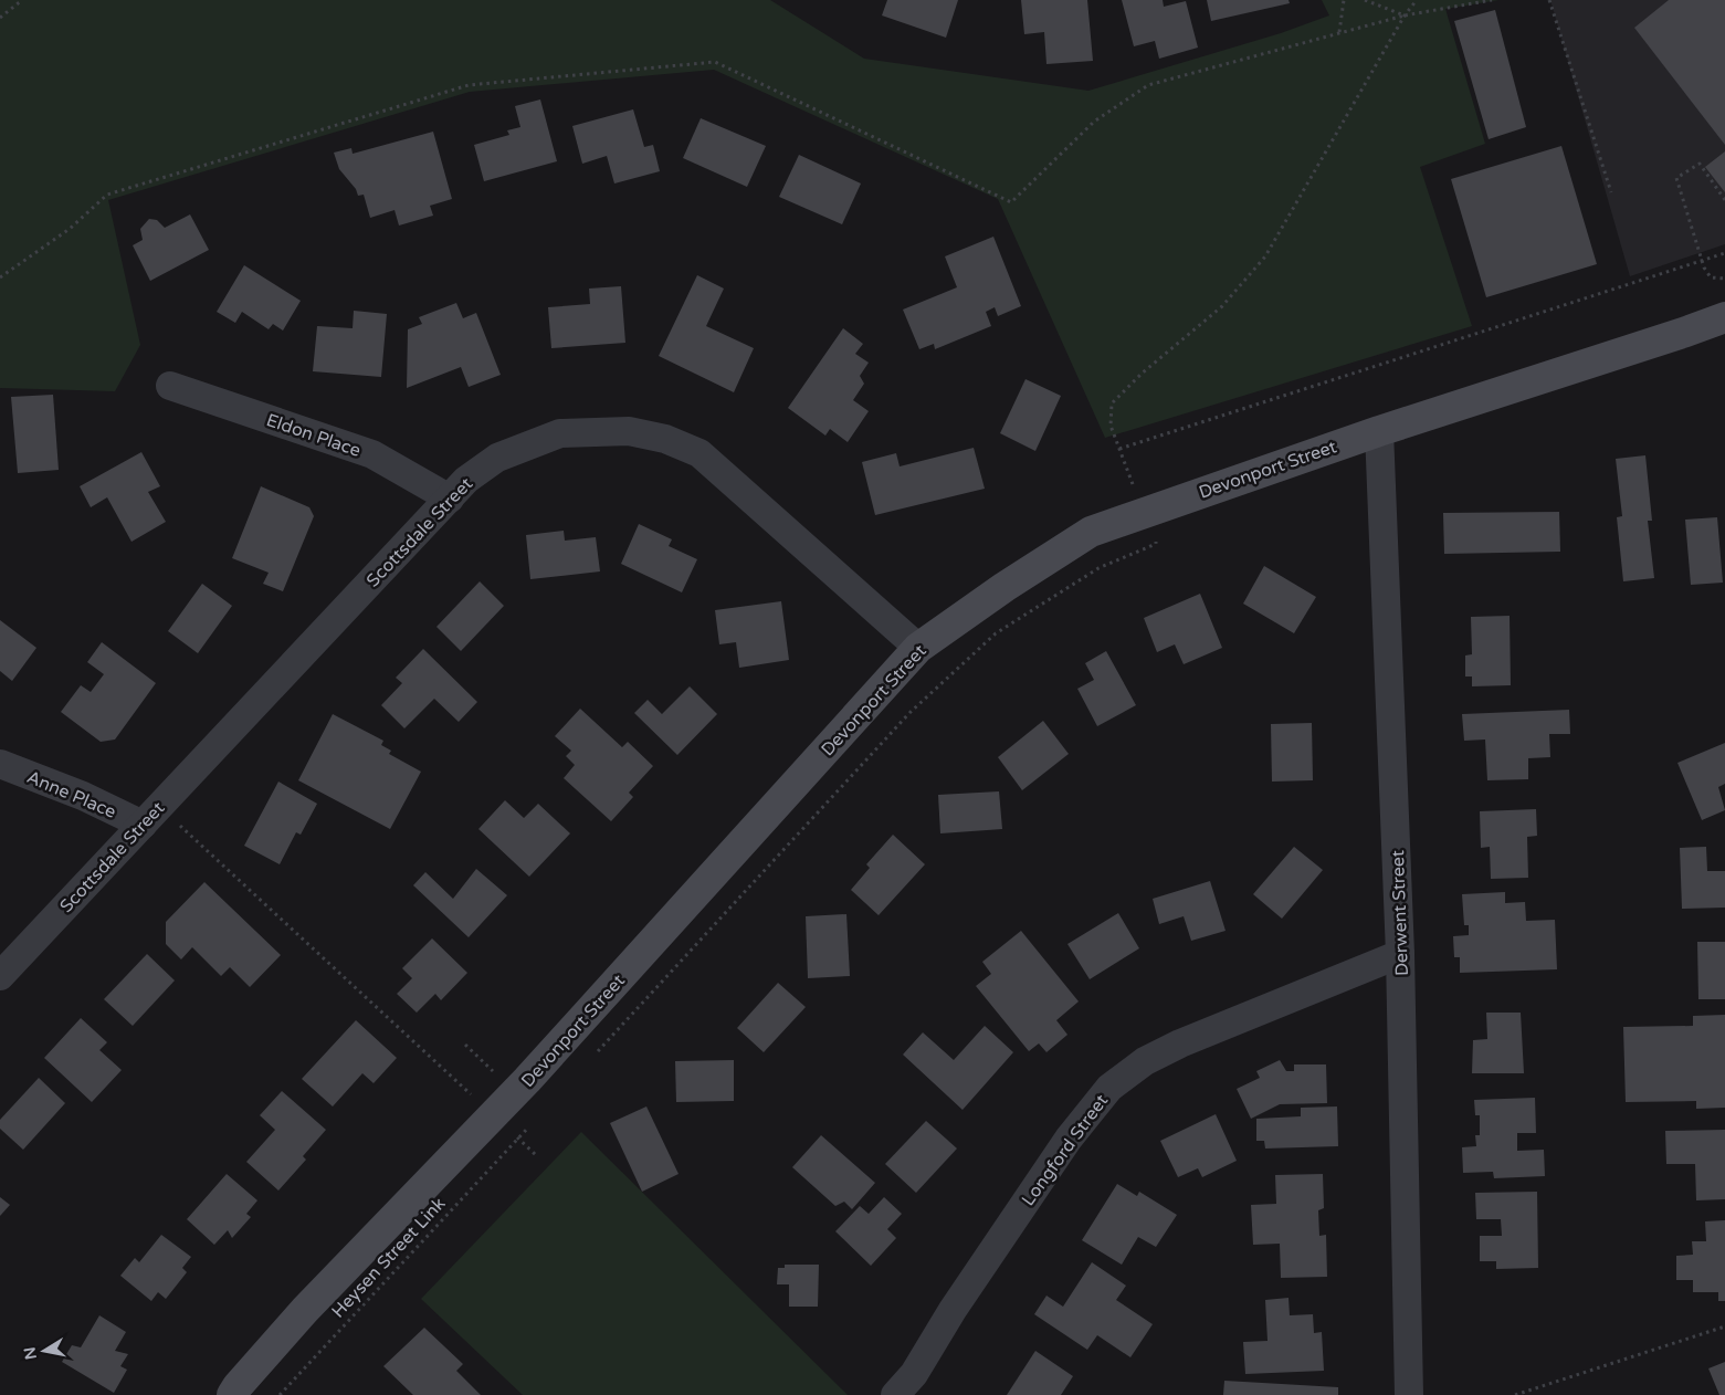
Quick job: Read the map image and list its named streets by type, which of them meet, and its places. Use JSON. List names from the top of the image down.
{
  "streets": {
    "main road": ["Devonport Street"],
    "street": [
      "Eldon Place",
      "Scottsdale Street",
      "Anne Place",
      "Derwent Street",
      "Longford Street"
    ],
    "path": ["Heysen Street Link"]
  },
  "crossings": [
    ["Eldon Place", "Scottsdale Street"],
    ["Devonport Street", "Scottsdale Street"],
    ["Devonport Street", "Derwent Street"],
    ["Scottsdale Street", "Anne Place"],
    ["Derwent Street", "Longford Street"]
  ],
  "north": "left"
}
